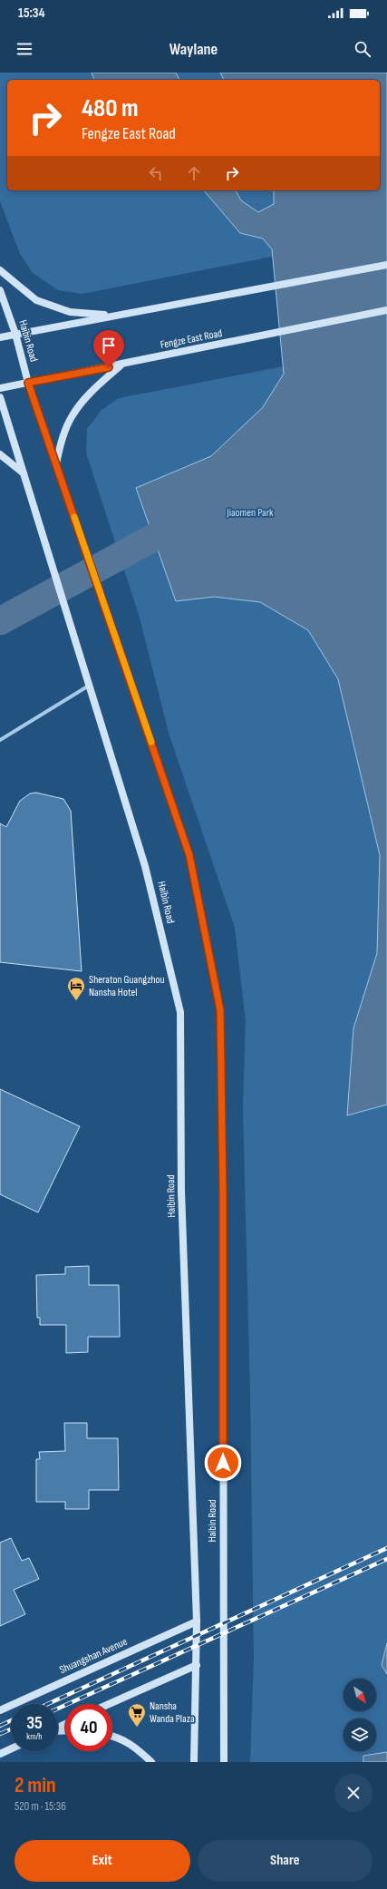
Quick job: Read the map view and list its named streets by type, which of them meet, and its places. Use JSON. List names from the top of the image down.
{
  "streets": {
    "street": ["Fengze East Road", "Haibin Road", "Shuangshan Avenue"]
  },
  "crossings": [
    ["Fengze East Road", "Haibin Road"],
    ["Haibin Road", "Shuangshan Avenue"]
  ],
  "parks": ["Jiaomen Park"],
  "places": {
    "hotel": ["Sheraton Guangzhou Nansha Hotel"],
    "supermarket": ["Nansha Wanda Plaza"]
  },
  "north": "bottom right",
  "page": {
    "status": "15:34",
    "header": "Waylane",
    "turn": ["480 m", "Fengze East Road"],
    "speed": "35 km/h",
    "limit": "40",
    "heading": ["2 min", "520 m · 15:36"],
    "buttons": ["Exit", "Share"]
  }
}
